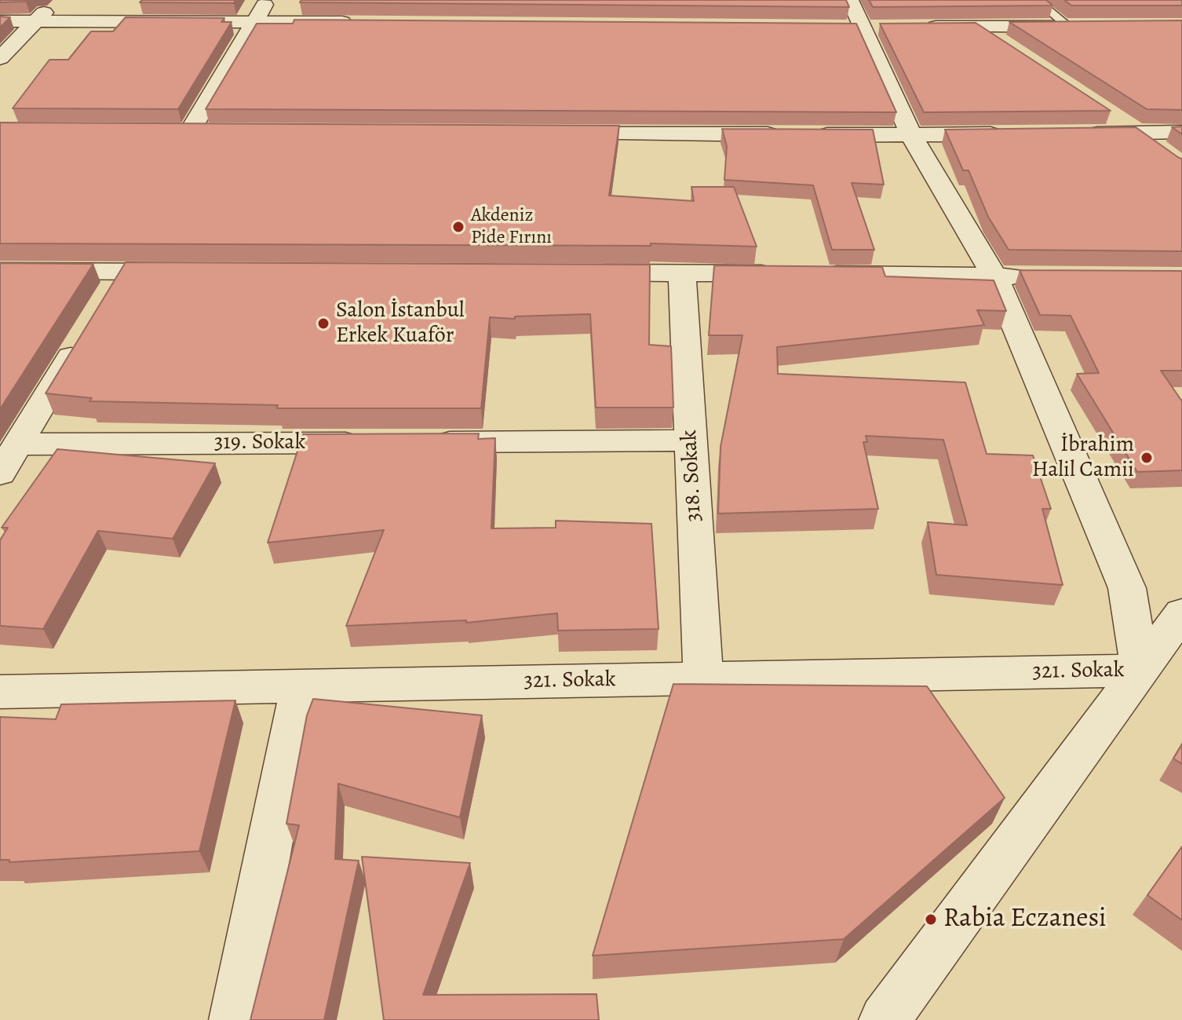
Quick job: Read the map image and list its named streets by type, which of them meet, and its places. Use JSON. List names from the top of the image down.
{
  "streets": {
    "street": ["319. Sokak", "318. Sokak", "321. Sokak"]
  },
  "crossings": [
    ["318. Sokak", "321. Sokak"]
  ],
  "places": [
    "Akdeniz Pide Fırını",
    "Salon İstanbul Erkek Kuaför",
    "İbrahim Halil Camii",
    "Rabia Eczanesi"
  ]
}
